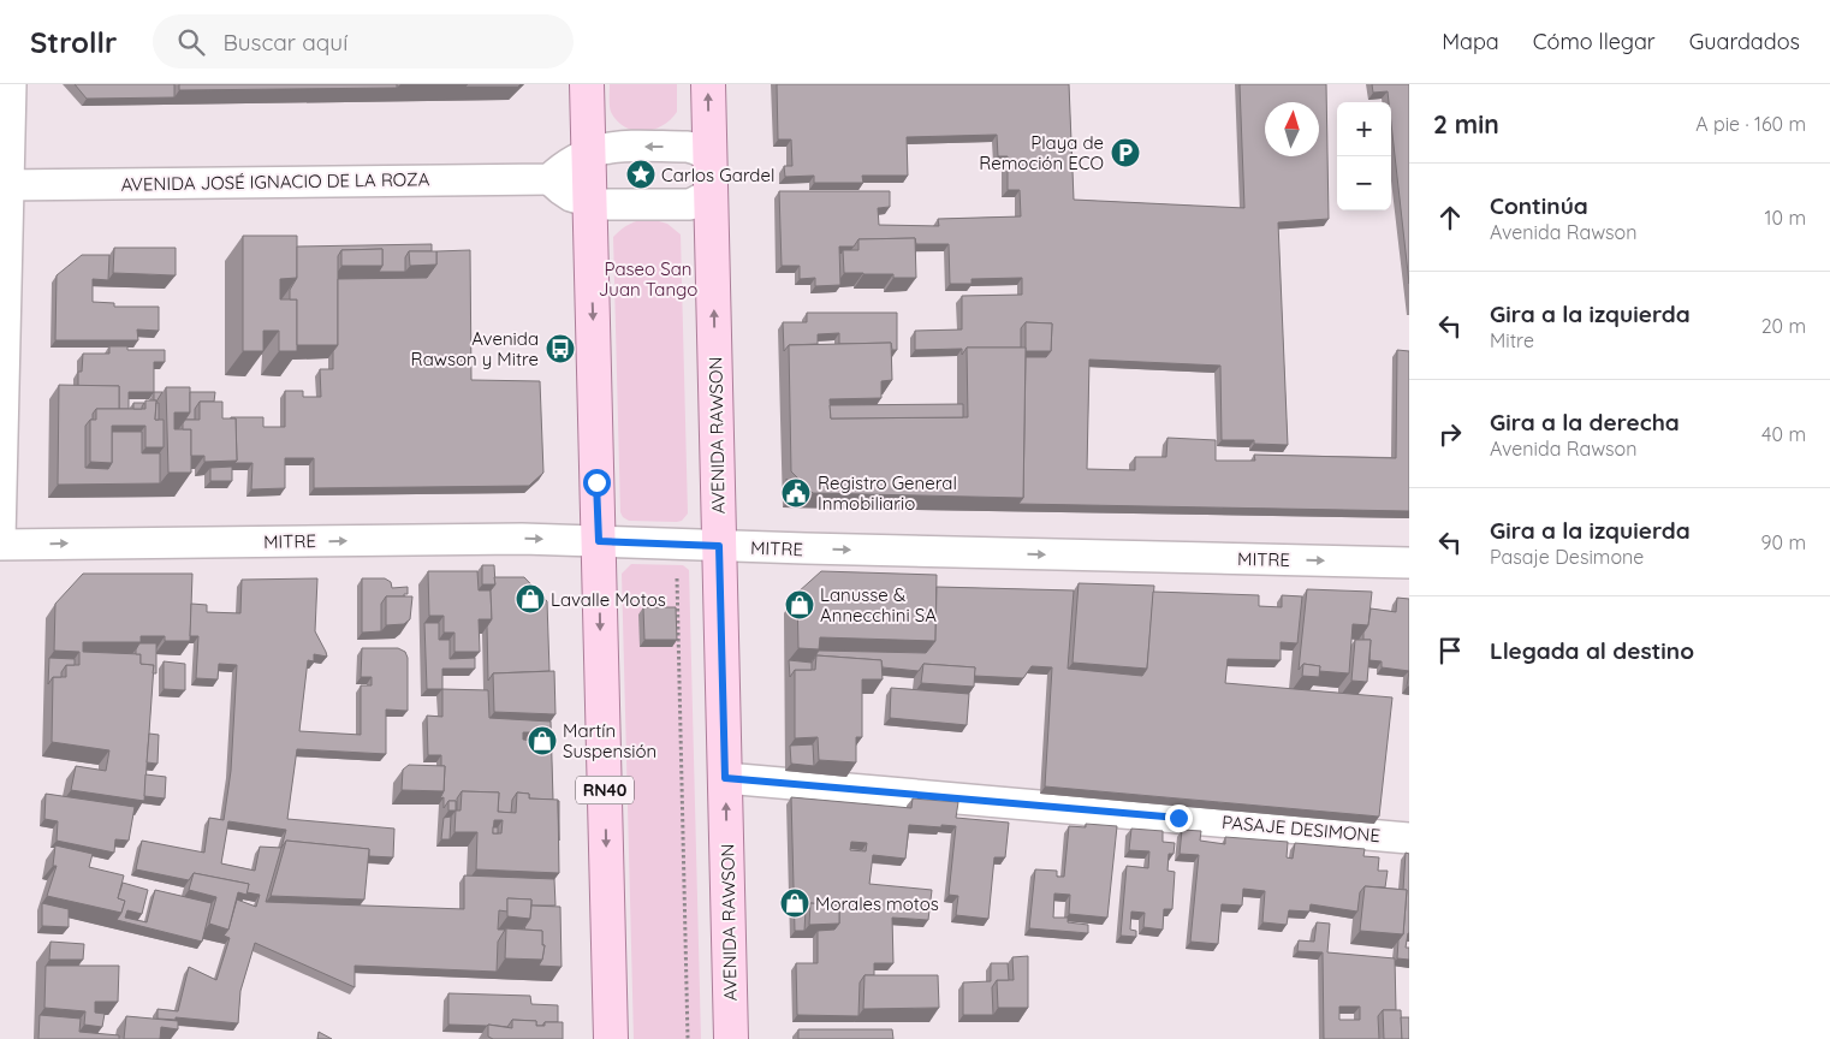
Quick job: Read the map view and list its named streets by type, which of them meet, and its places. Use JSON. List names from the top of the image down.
{
  "streets": {
    "main road": ["AVENIDA RAWSON", "RN40"],
    "street": ["AVENIDA JOSÉ IGNACIO DE LA ROZA", "MITRE", "PASAJE DESIMONE"]
  },
  "crossings": [
    ["AVENIDA RAWSON", "MITRE"],
    ["AVENIDA RAWSON", "PASAJE DESIMONE"],
    ["MITRE", "RN40"]
  ],
  "one_way": ["MITRE"],
  "parks": ["Paseo San Juan Tango"],
  "places": {
    "parking": ["Playa de Remoción ECO"],
    "place": ["Carlos Gardel"],
    "bus stop": ["Avenida Rawson y Mitre"],
    "public building": ["Registro General Inmobiliario"],
    "shop": [
      "Lavalle Motos",
      "Lanusse & Annecchini SA",
      "Martín Suspensión",
      "Morales motos"
    ]
  },
  "north": "top",
  "page": {
    "header": "Strollr",
    "search": "Buscar aquí",
    "nav": ["Mapa", "Cómo llegar", "Guardados"],
    "heading": ["2 min", "A pie · 160 m"],
    "map_buttons": ["+", "−"],
    "list": [
      ["Continúa", "Avenida Rawson", "10 m"],
      ["Gira a la izquierda", "Mitre", "20 m"],
      ["Gira a la derecha", "Avenida Rawson", "40 m"],
      ["Gira a la izquierda", "Pasaje Desimone", "90 m"],
      "Llegada al destino"
    ]
  }
}
